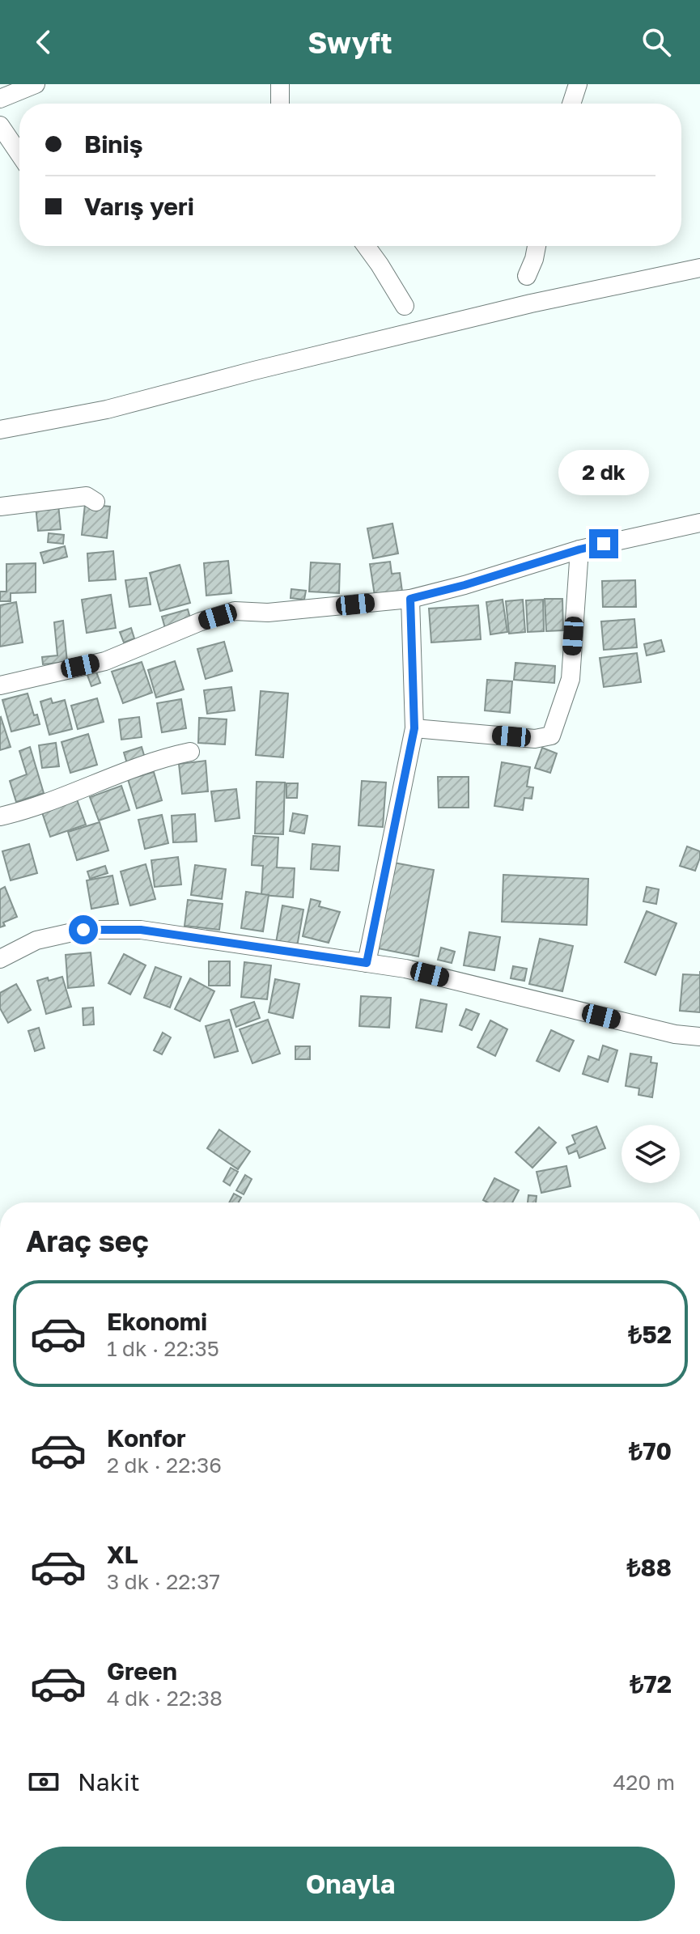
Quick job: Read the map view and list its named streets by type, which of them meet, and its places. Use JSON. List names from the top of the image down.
{
  "page": {
    "header": "Swyft",
    "banner": ["Biniş", "Varış yeri"],
    "bubble": "2 dk",
    "heading": "Araç seç",
    "list": [
      {
        "name": "Ekonomi",
        "note": "1 dk · 22:35",
        "value": "₺52"
      },
      {
        "name": "Konfor",
        "note": "2 dk · 22:36",
        "value": "₺70"
      },
      {
        "name": "XL",
        "note": "3 dk · 22:37",
        "value": "₺88"
      },
      {
        "name": "Green",
        "note": "4 dk · 22:38",
        "value": "₺72"
      }
    ],
    "pay": ["Nakit", "420 m"],
    "buttons": "Onayla"
  }
}
